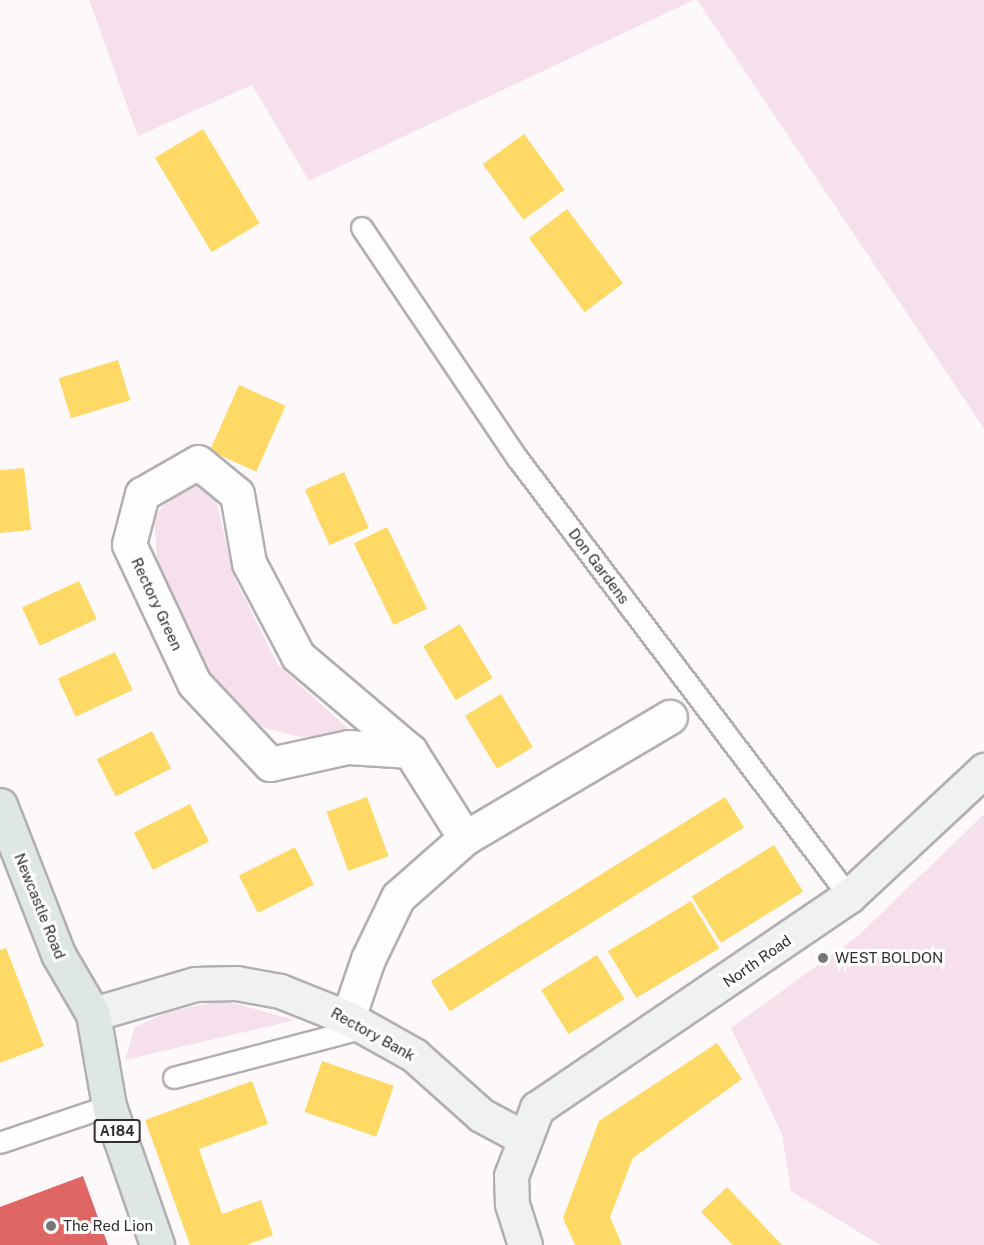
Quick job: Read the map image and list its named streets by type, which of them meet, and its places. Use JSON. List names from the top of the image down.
{
  "streets": {
    "main road": ["Newcastle Road", "A184"],
    "street": ["Rectory Green", "North Road", "Rectory Bank"],
    "lane": ["Don Gardens"]
  },
  "crossings": [
    ["Don Gardens", "North Road"],
    ["Newcastle Road", "Rectory Bank"],
    ["North Road", "Rectory Bank"]
  ],
  "places": ["WEST BOLDON", "The Red Lion"]
}
